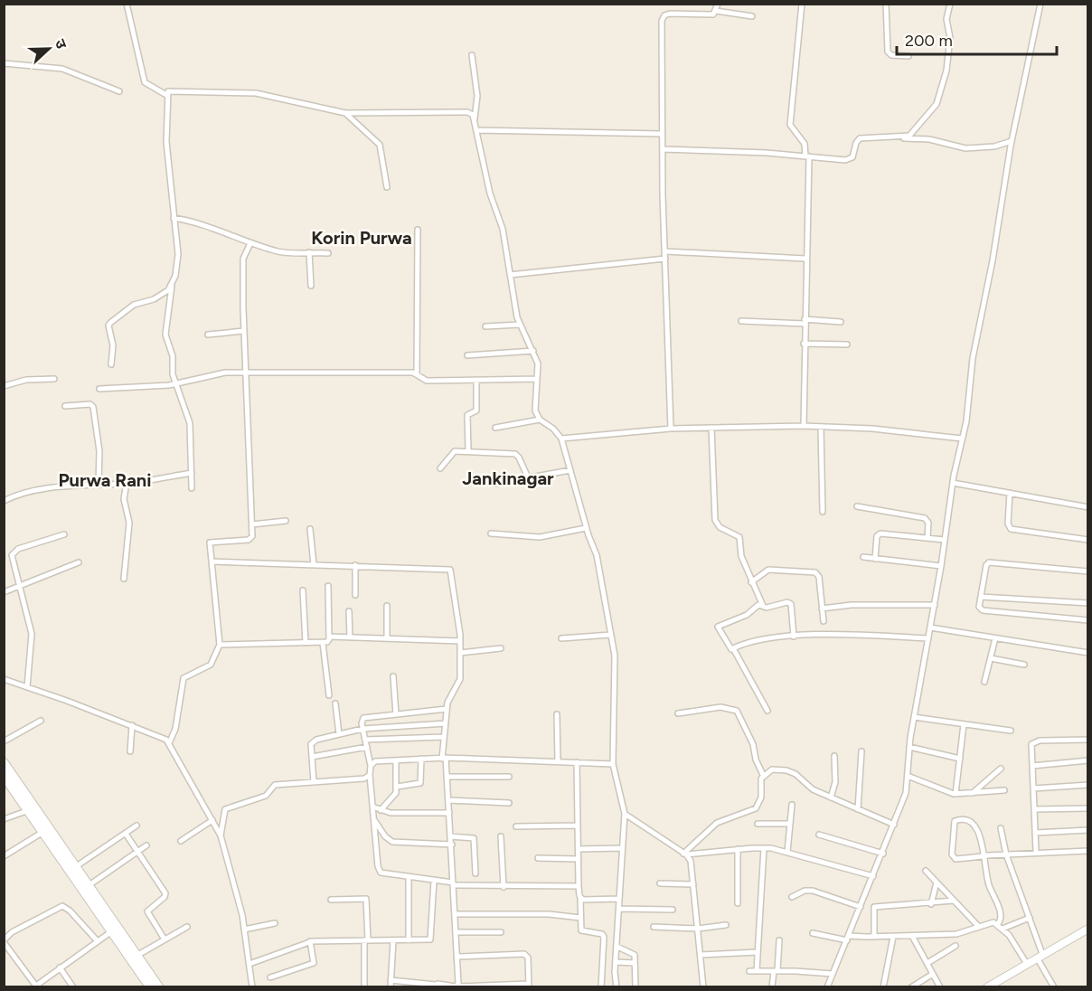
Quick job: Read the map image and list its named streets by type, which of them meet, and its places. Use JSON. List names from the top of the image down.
{
  "districts": ["Korin Purwa", "Jankinagar", "Purwa Rani"],
  "scale_bar": "200 m",
  "north": "right"
}
